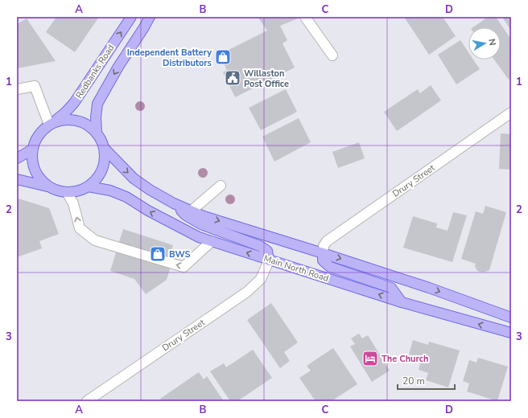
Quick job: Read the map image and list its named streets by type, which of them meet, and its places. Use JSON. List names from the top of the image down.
{
  "streets": {
    "main road": ["Redbanks Road", "Main North Road"],
    "street": ["Drury Street"]
  },
  "crossings": [
    ["Redbanks Road", "Main North Road"],
    ["Drury Street", "Main North Road"]
  ],
  "places": {
    "shop": ["Independent Battery Distributors", "BWS"],
    "public building": ["Willaston Post Office"],
    "hotel": ["The Church"]
  },
  "scale_bar": "20 m",
  "north": "right",
  "grid": {
    "columns": [
      "A",
      "B",
      "C",
      "D"
    ],
    "rows": ["1", "2", "3"]
  }
}
